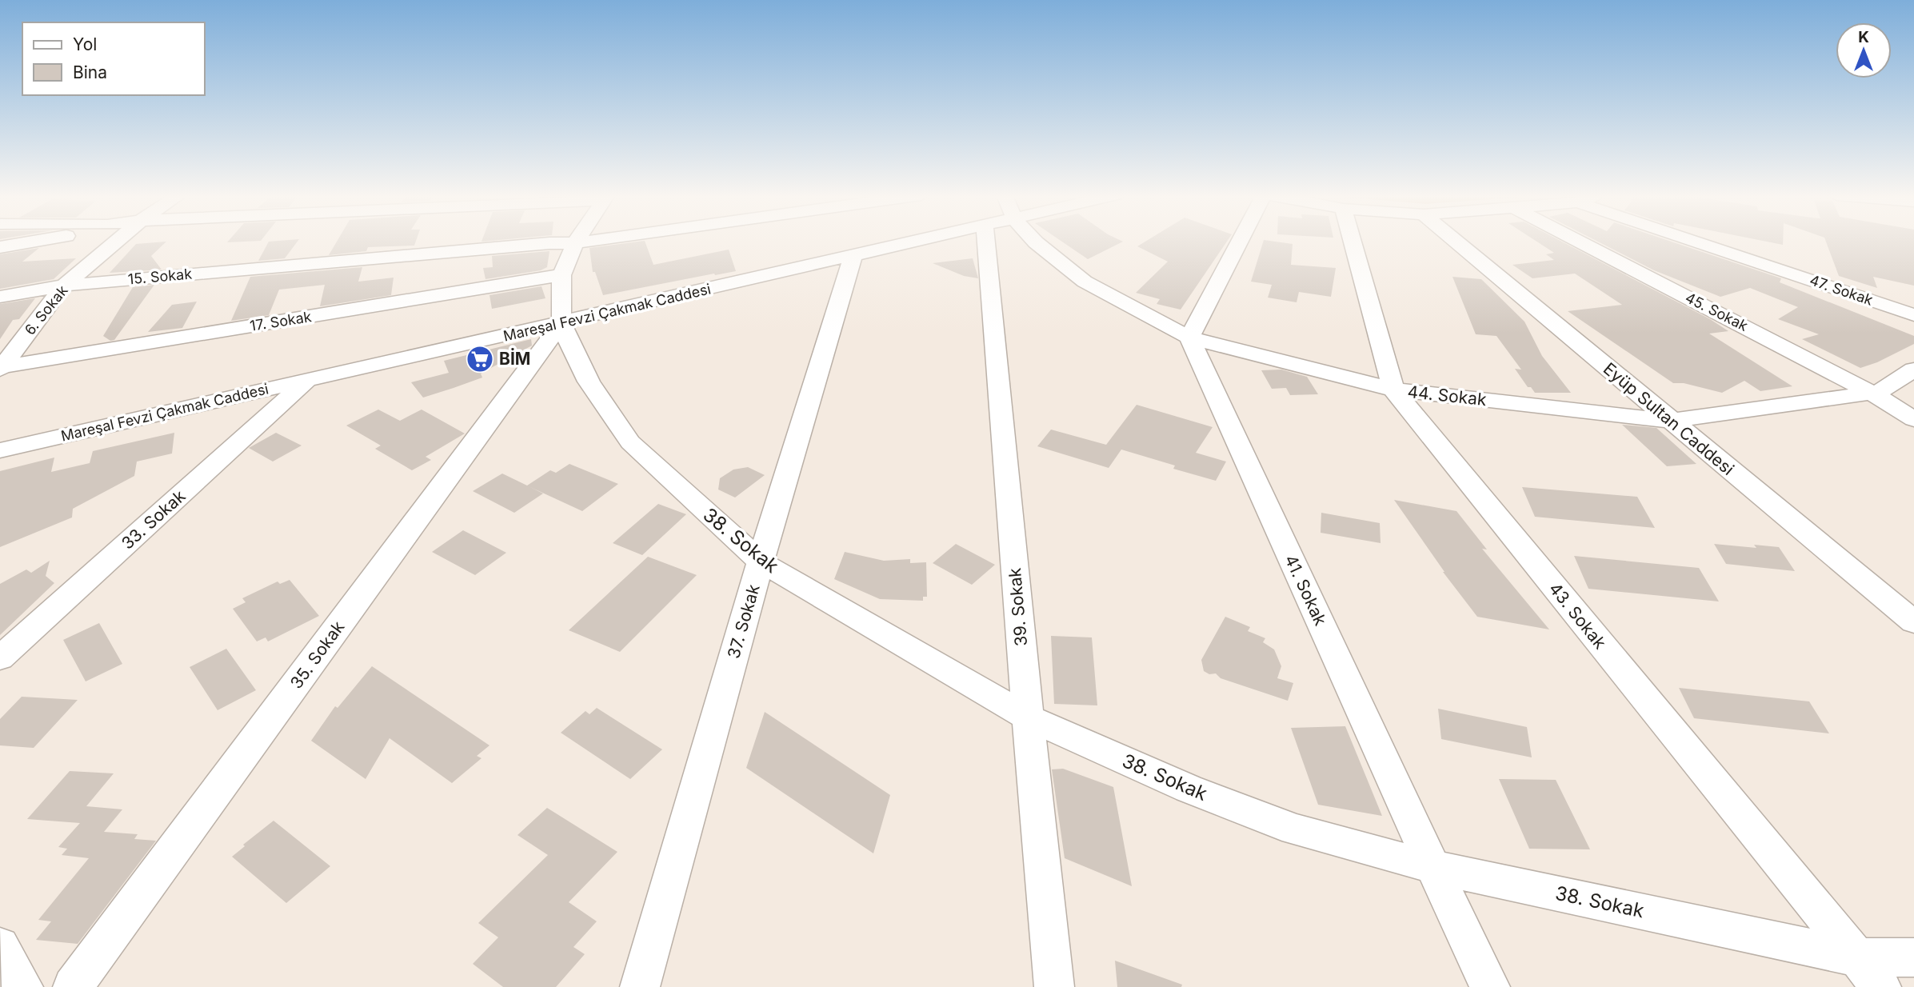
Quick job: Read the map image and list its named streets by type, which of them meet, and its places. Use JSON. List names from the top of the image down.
{
  "streets": {
    "street": [
      "15. Sokak",
      "47. Sokak",
      "6. Sokak",
      "45. Sokak",
      "Mareşal Fevzi Çakmak Caddesi",
      "17. Sokak",
      "44. Sokak",
      "Eyüp Sultan Caddesi",
      "33. Sokak",
      "38. Sokak",
      "41. Sokak",
      "39. Sokak",
      "43. Sokak",
      "37. Sokak",
      "35. Sokak"
    ]
  },
  "crossings": [
    ["15. Sokak", "6. Sokak"],
    ["6. Sokak", "17. Sokak"],
    ["45. Sokak", "44. Sokak"],
    ["Mareşal Fevzi Çakmak Caddesi", "33. Sokak"],
    ["Mareşal Fevzi Çakmak Caddesi", "38. Sokak"],
    ["Mareşal Fevzi Çakmak Caddesi", "37. Sokak"],
    ["Mareşal Fevzi Çakmak Caddesi", "35. Sokak"],
    ["44. Sokak", "Eyüp Sultan Caddesi"],
    ["44. Sokak", "41. Sokak"],
    ["44. Sokak", "43. Sokak"],
    ["38. Sokak", "41. Sokak"],
    ["38. Sokak", "39. Sokak"],
    ["38. Sokak", "43. Sokak"],
    ["38. Sokak", "37. Sokak"],
    ["38. Sokak", "35. Sokak"]
  ],
  "places": {
    "supermarket": ["BİM"]
  },
  "legend": ["Yol", "Bina"],
  "north": "top"
}
